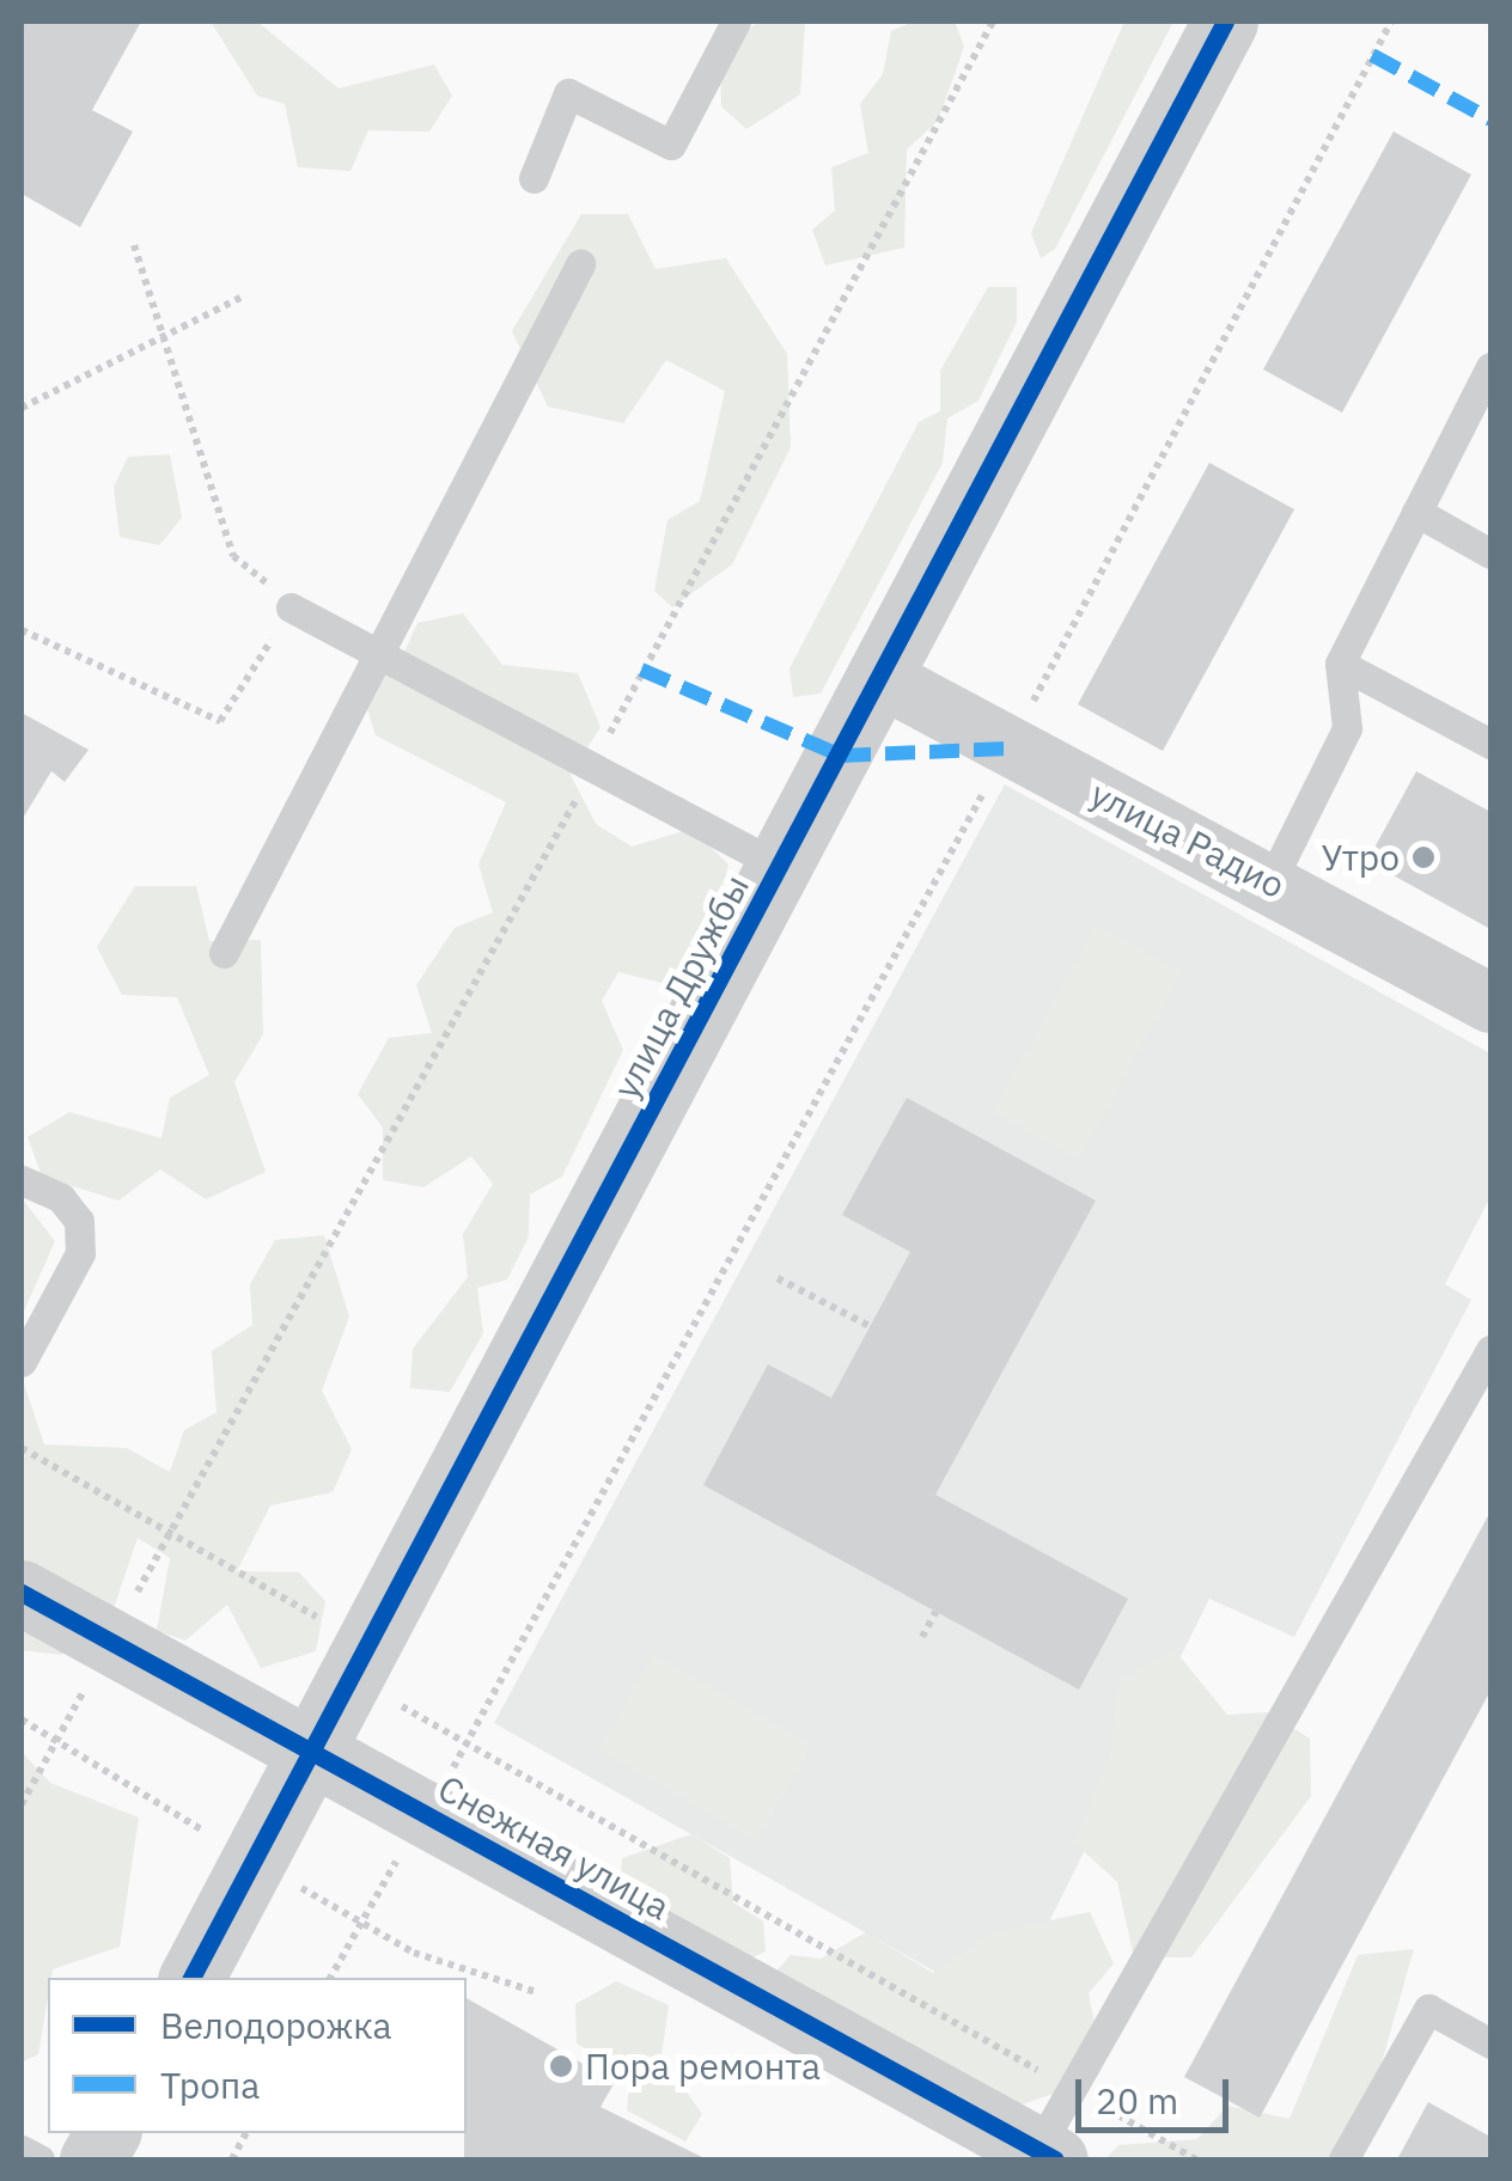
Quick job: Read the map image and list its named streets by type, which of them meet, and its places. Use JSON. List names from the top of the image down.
{
  "streets": {
    "street": ["улица Радио", "улица Дружбы", "Снежная улица"]
  },
  "crossings": [
    ["улица Радио", "улица Дружбы"],
    ["улица Дружбы", "Снежная улица"]
  ],
  "places": ["Утро", "Пора ремонта"],
  "legend": ["Велодорожка", "Тропа"],
  "scale_bar": "20 m"
}
